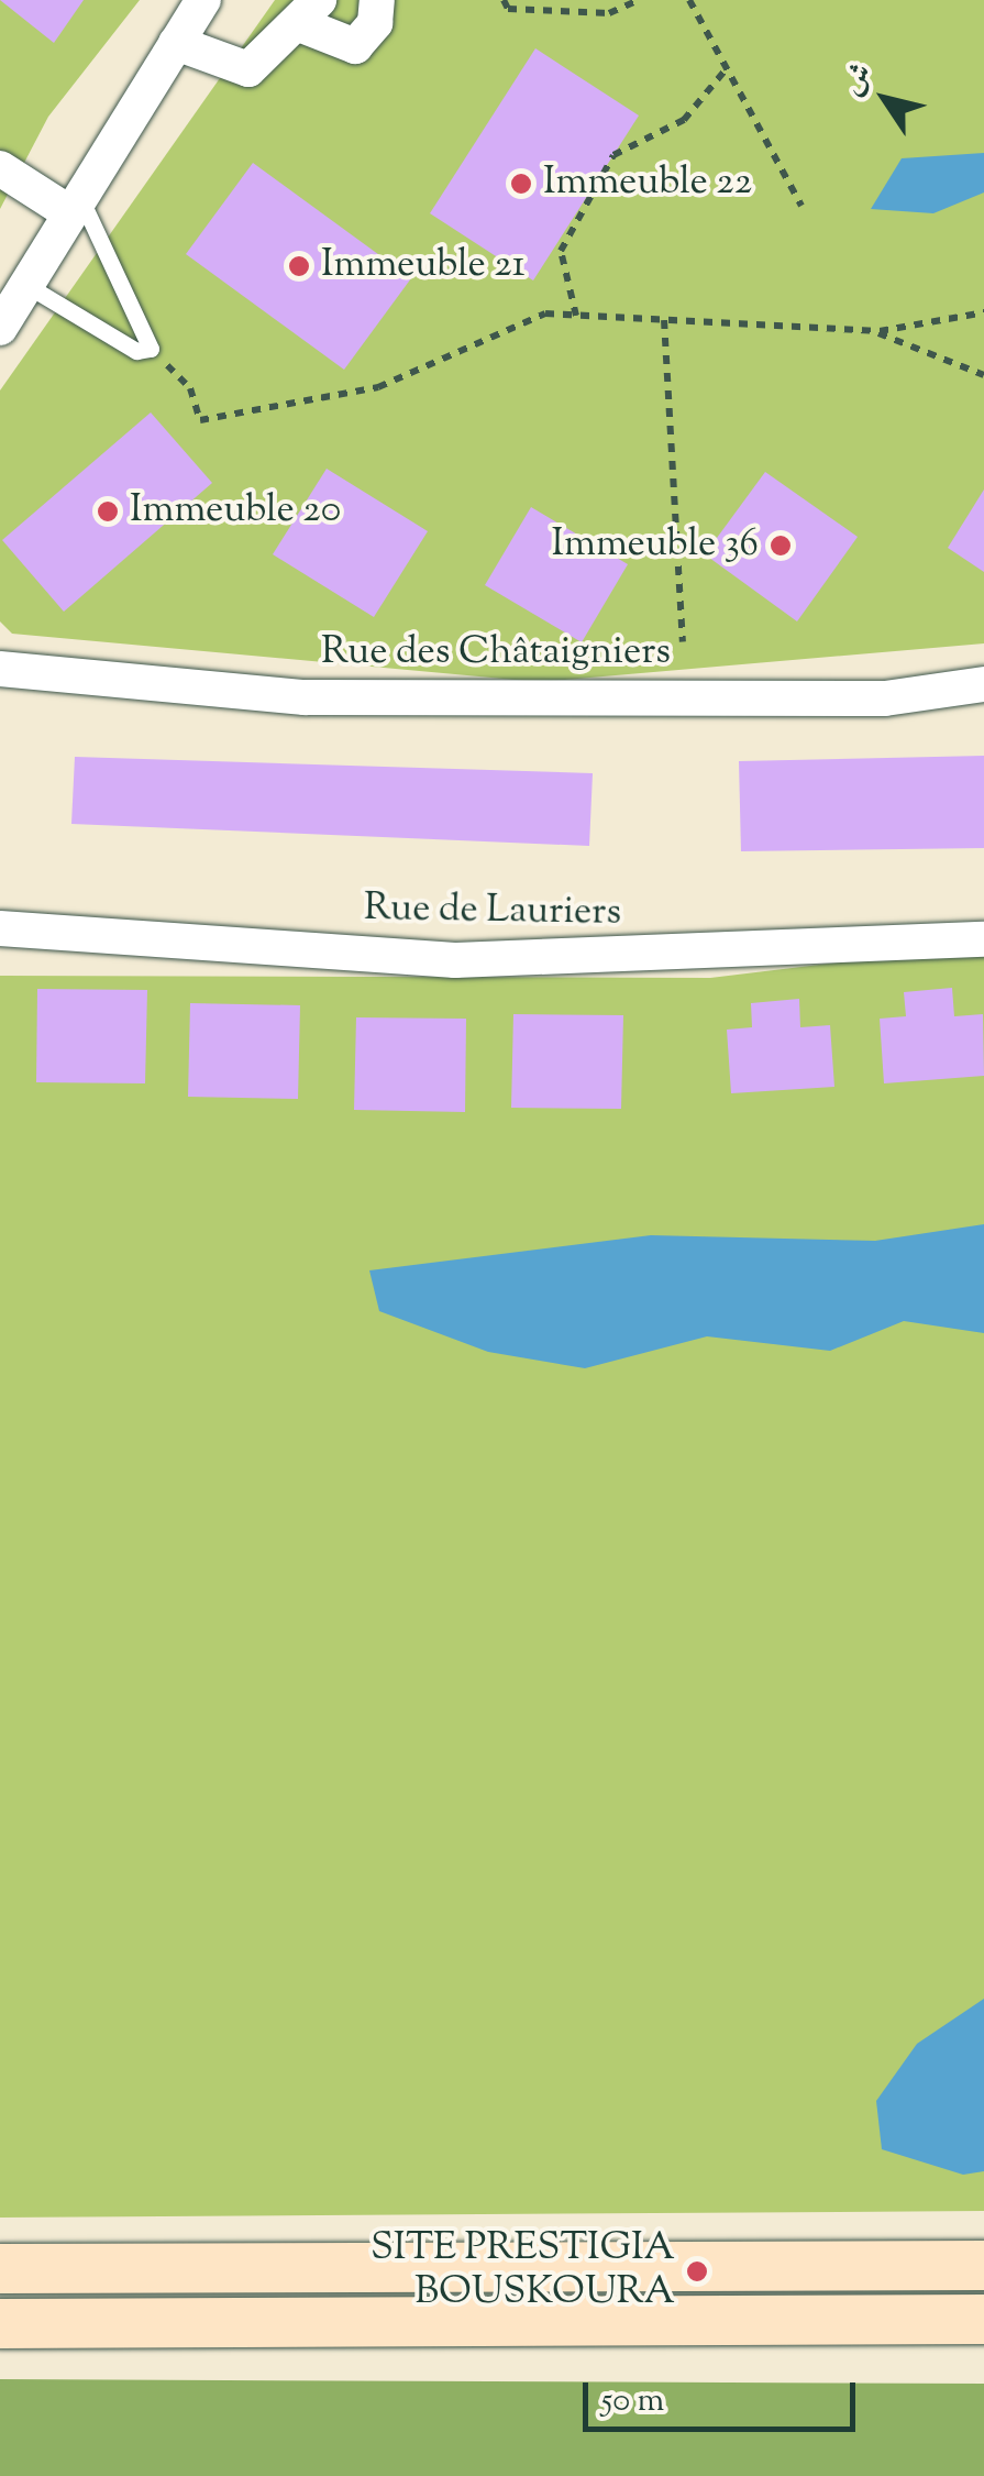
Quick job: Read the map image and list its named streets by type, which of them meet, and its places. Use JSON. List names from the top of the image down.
{
  "streets": {
    "street": ["Rue des Châtaigniers", "Rue de Lauriers"]
  },
  "places": [
    "Immeuble 22",
    "Immeuble 21",
    "Immeuble 20",
    "Immeuble 36",
    "SITE PRESTIGIA BOUSKOURA"
  ],
  "scale_bar": "50 m",
  "north": "top left"
}
